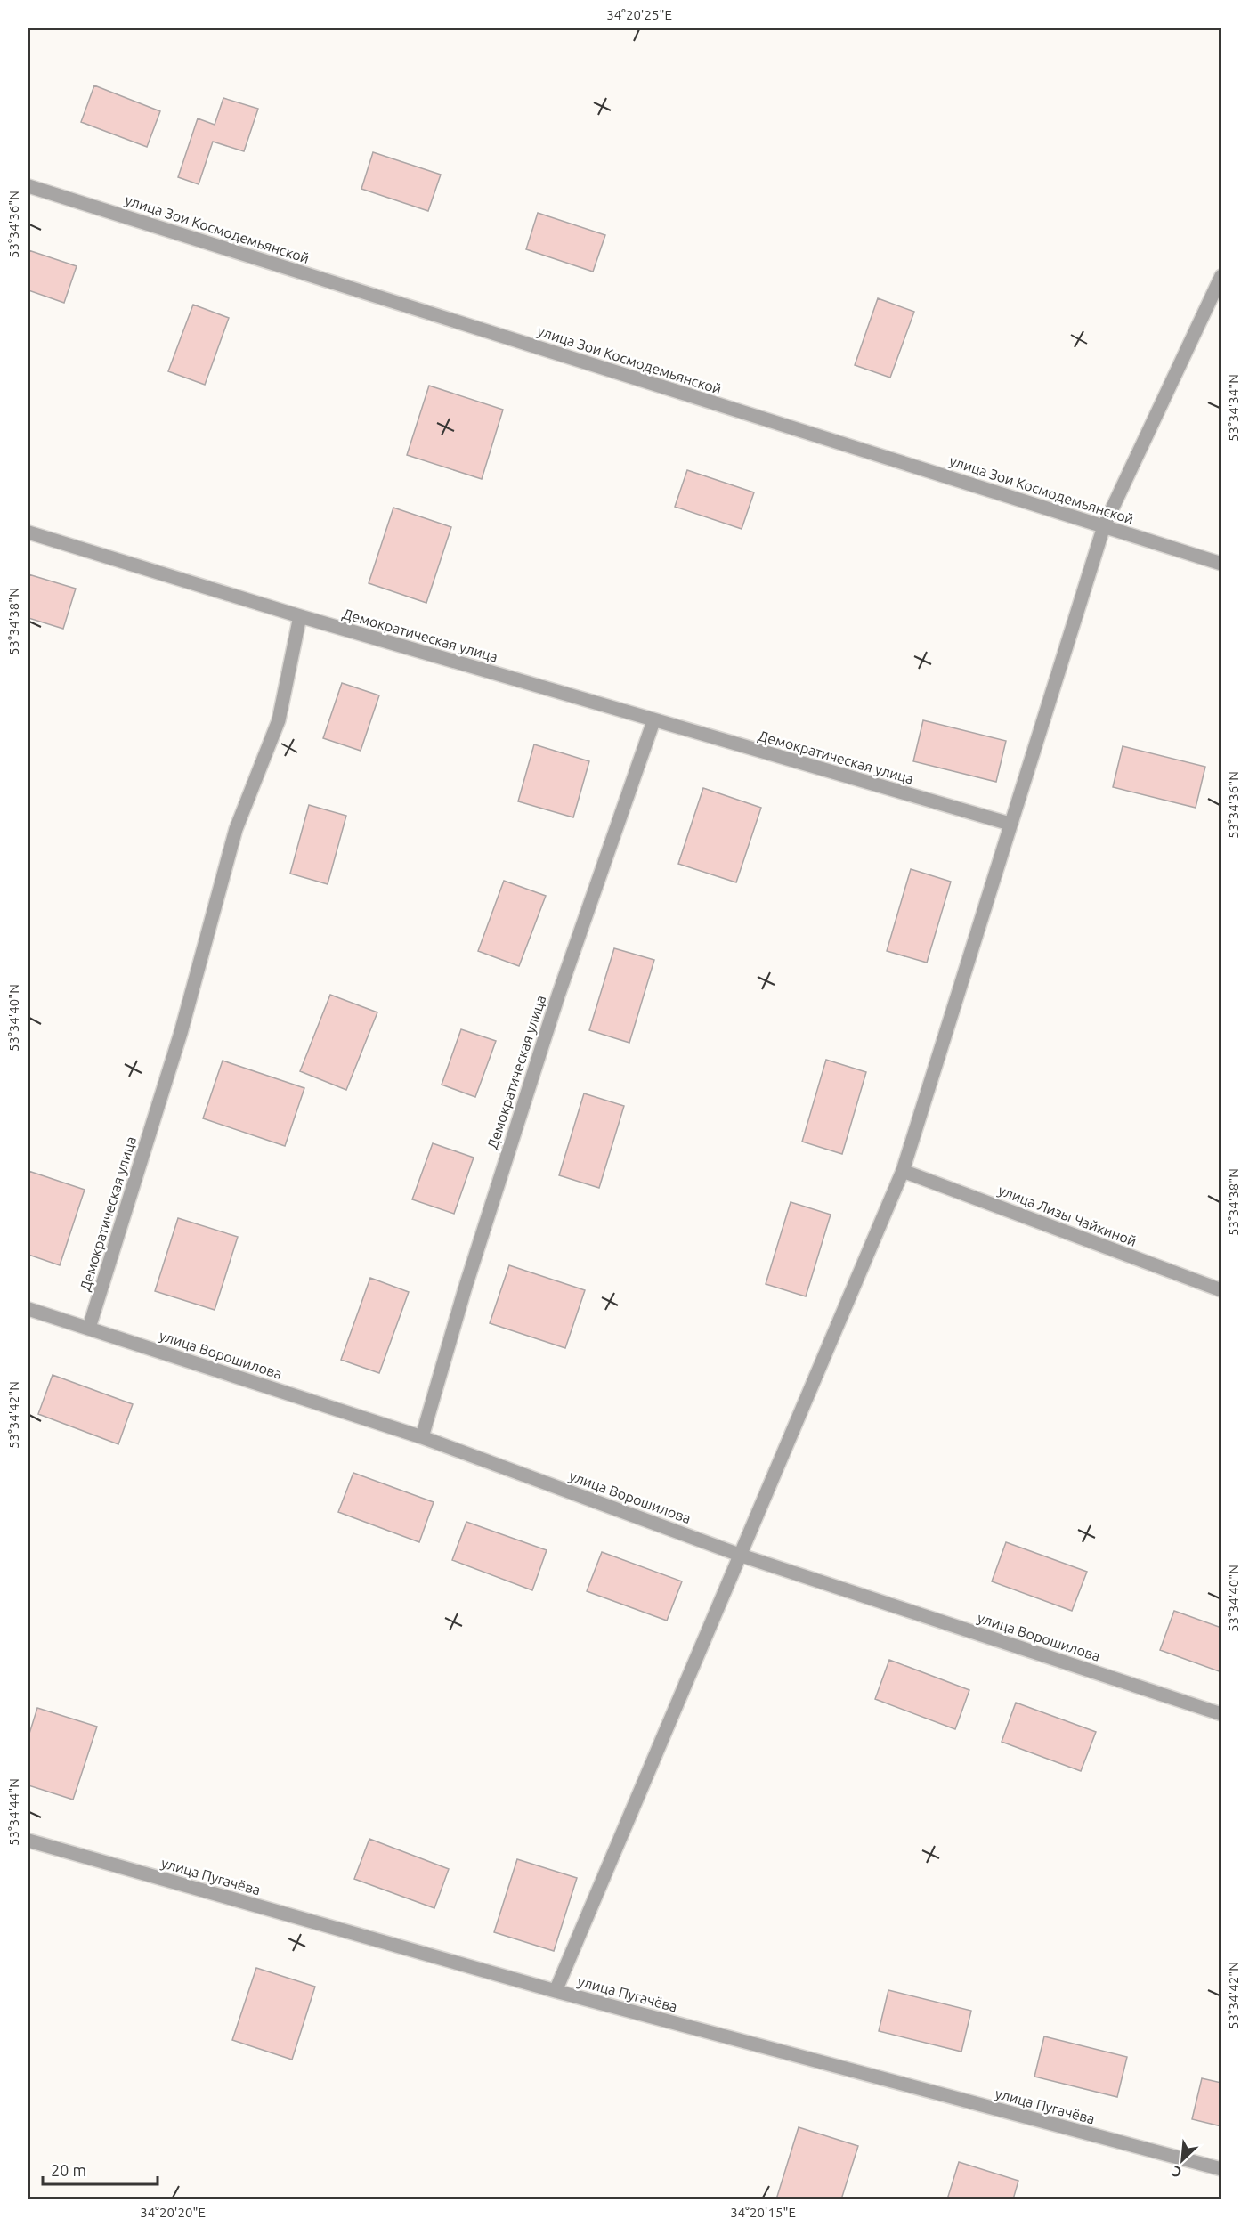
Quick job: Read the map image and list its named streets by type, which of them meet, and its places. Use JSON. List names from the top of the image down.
{
  "streets": {
    "street": [
      "улица Зои Космодемьянской",
      "Демократическая улица",
      "улица Лизы Чайкиной",
      "улица Ворошилова",
      "улица Пугачёва"
    ]
  },
  "crossings": [
    ["Демократическая улица", "улица Ворошилова"]
  ],
  "scale_bar": "20 m",
  "north": "bottom left",
  "coordinates": [
    "34°20'25\"E",
    "53°34'36\"N",
    "53°34'34\"N",
    "53°34'38\"N",
    "53°34'40\"N",
    "53°34'42\"N",
    "53°34'44\"N",
    "34°20'20\"E",
    "34°20'15\"E"
  ]
}
